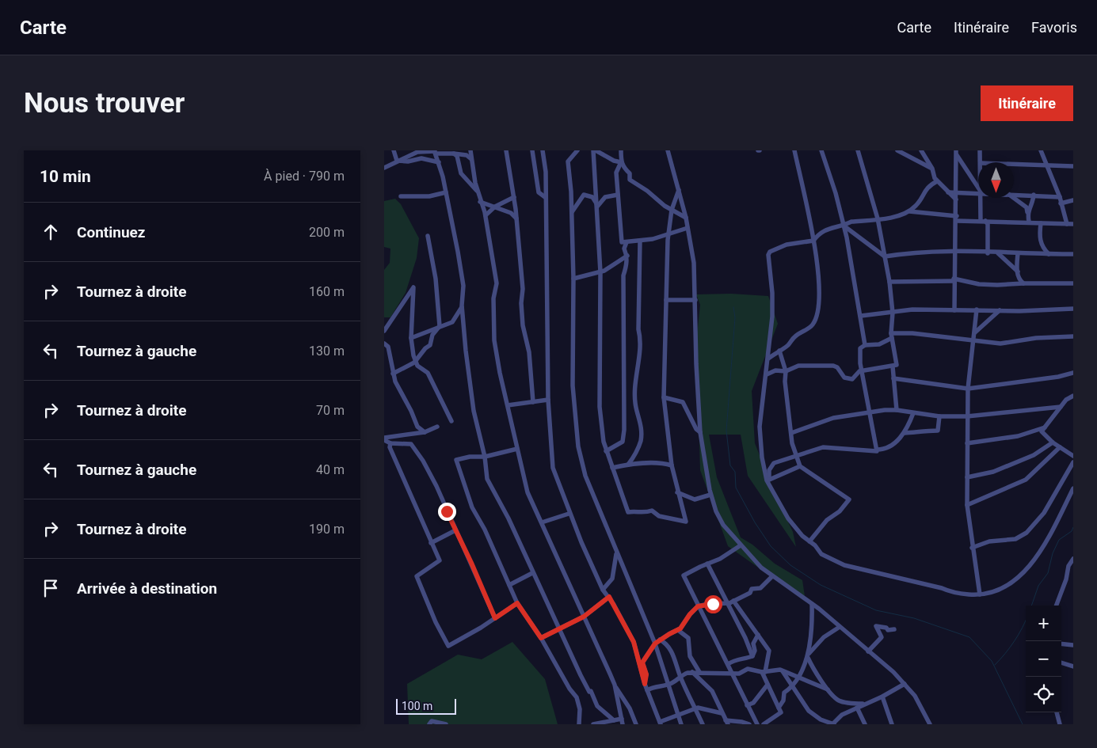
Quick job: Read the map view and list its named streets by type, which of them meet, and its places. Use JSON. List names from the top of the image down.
{
  "scale_bar": "100 m",
  "north": "bottom",
  "page": {
    "header": "Carte",
    "nav": ["Carte", "Itinéraire", "Favoris"],
    "buttons": "Itinéraire",
    "title": "Nous trouver",
    "heading": ["10 min", "À pied · 790 m"],
    "list": [
      ["Continuez", "200 m"],
      ["Tournez à droite", "160 m"],
      ["Tournez à gauche", "130 m"],
      ["Tournez à droite", "70 m"],
      ["Tournez à gauche", "40 m"],
      ["Tournez à droite", "190 m"],
      "Arrivée à destination"
    ],
    "map_buttons": ["+", "−"],
    "scale": "100 m"
  }
}
